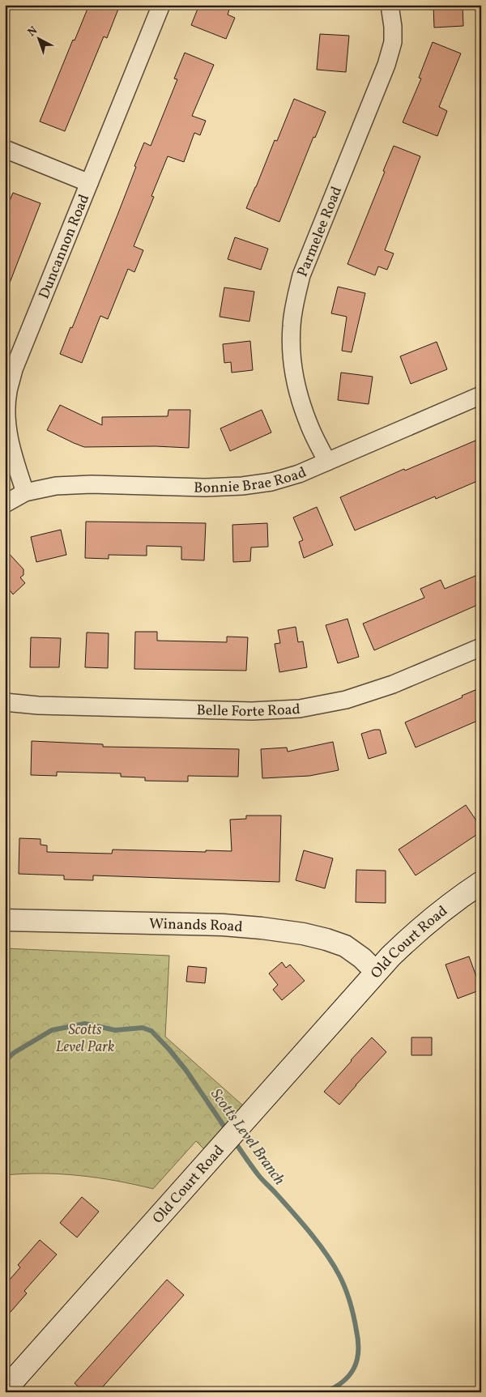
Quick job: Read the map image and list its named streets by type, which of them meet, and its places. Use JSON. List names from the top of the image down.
{
  "streets": {
    "main road": ["Old Court Road"],
    "street": [
      "Parmelee Road",
      "Duncannon Road",
      "Bonnie Brae Road",
      "Belle Forte Road",
      "Winands Road"
    ]
  },
  "crossings": [
    ["Parmelee Road", "Bonnie Brae Road"],
    ["Duncannon Road", "Bonnie Brae Road"],
    ["Winands Road", "Old Court Road"]
  ],
  "water": ["Scotts Level Branch"],
  "parks": ["Scotts Level Park"],
  "north": "top left"
}
